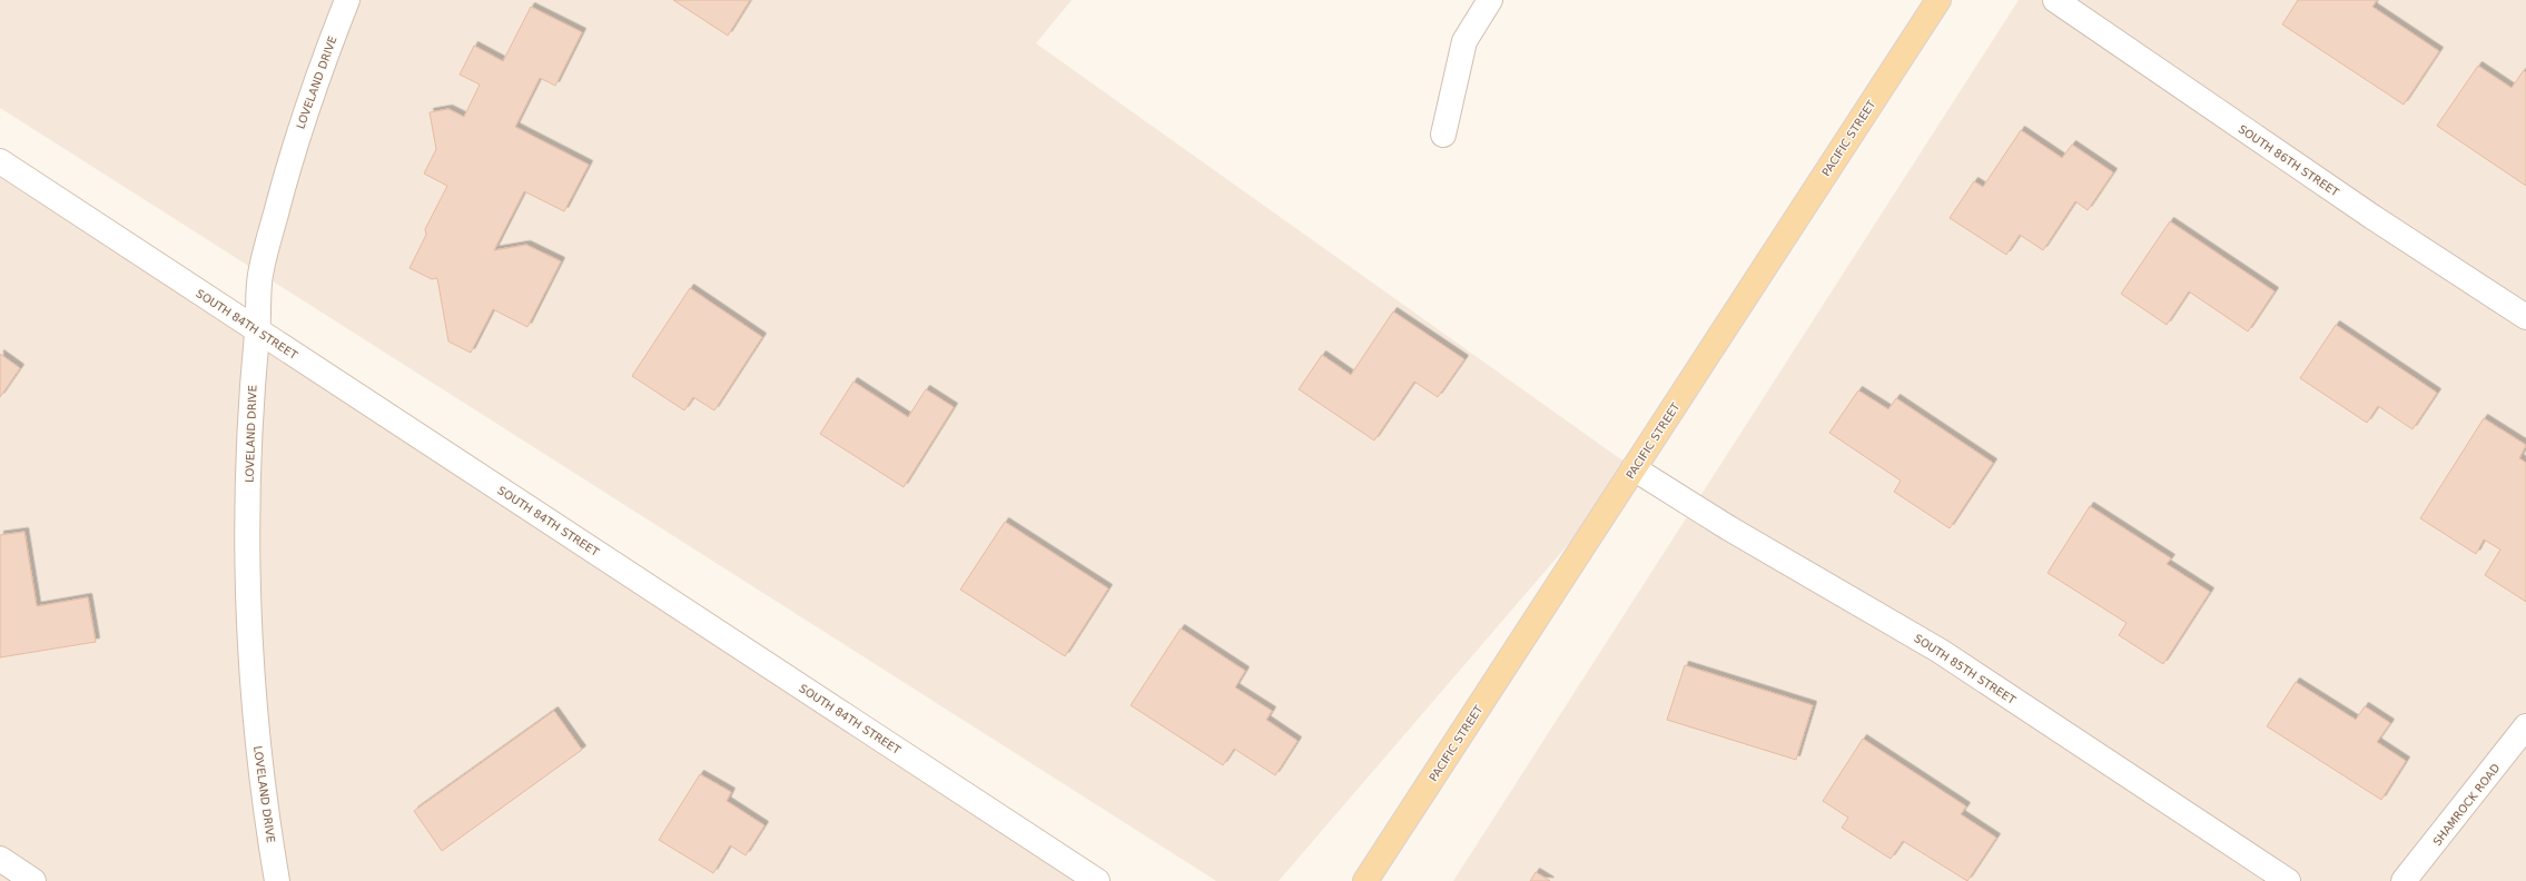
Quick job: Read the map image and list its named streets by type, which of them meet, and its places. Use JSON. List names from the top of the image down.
{
  "streets": {
    "main road": ["PACIFIC STREET"],
    "street": [
      "LOVELAND DRIVE",
      "SOUTH 86TH STREET",
      "SOUTH 84TH STREET",
      "SOUTH 85TH STREET",
      "SHAMROCK ROAD"
    ]
  },
  "crossings": [
    ["LOVELAND DRIVE", "SOUTH 84TH STREET"],
    ["PACIFIC STREET", "SOUTH 85TH STREET"]
  ]
}
